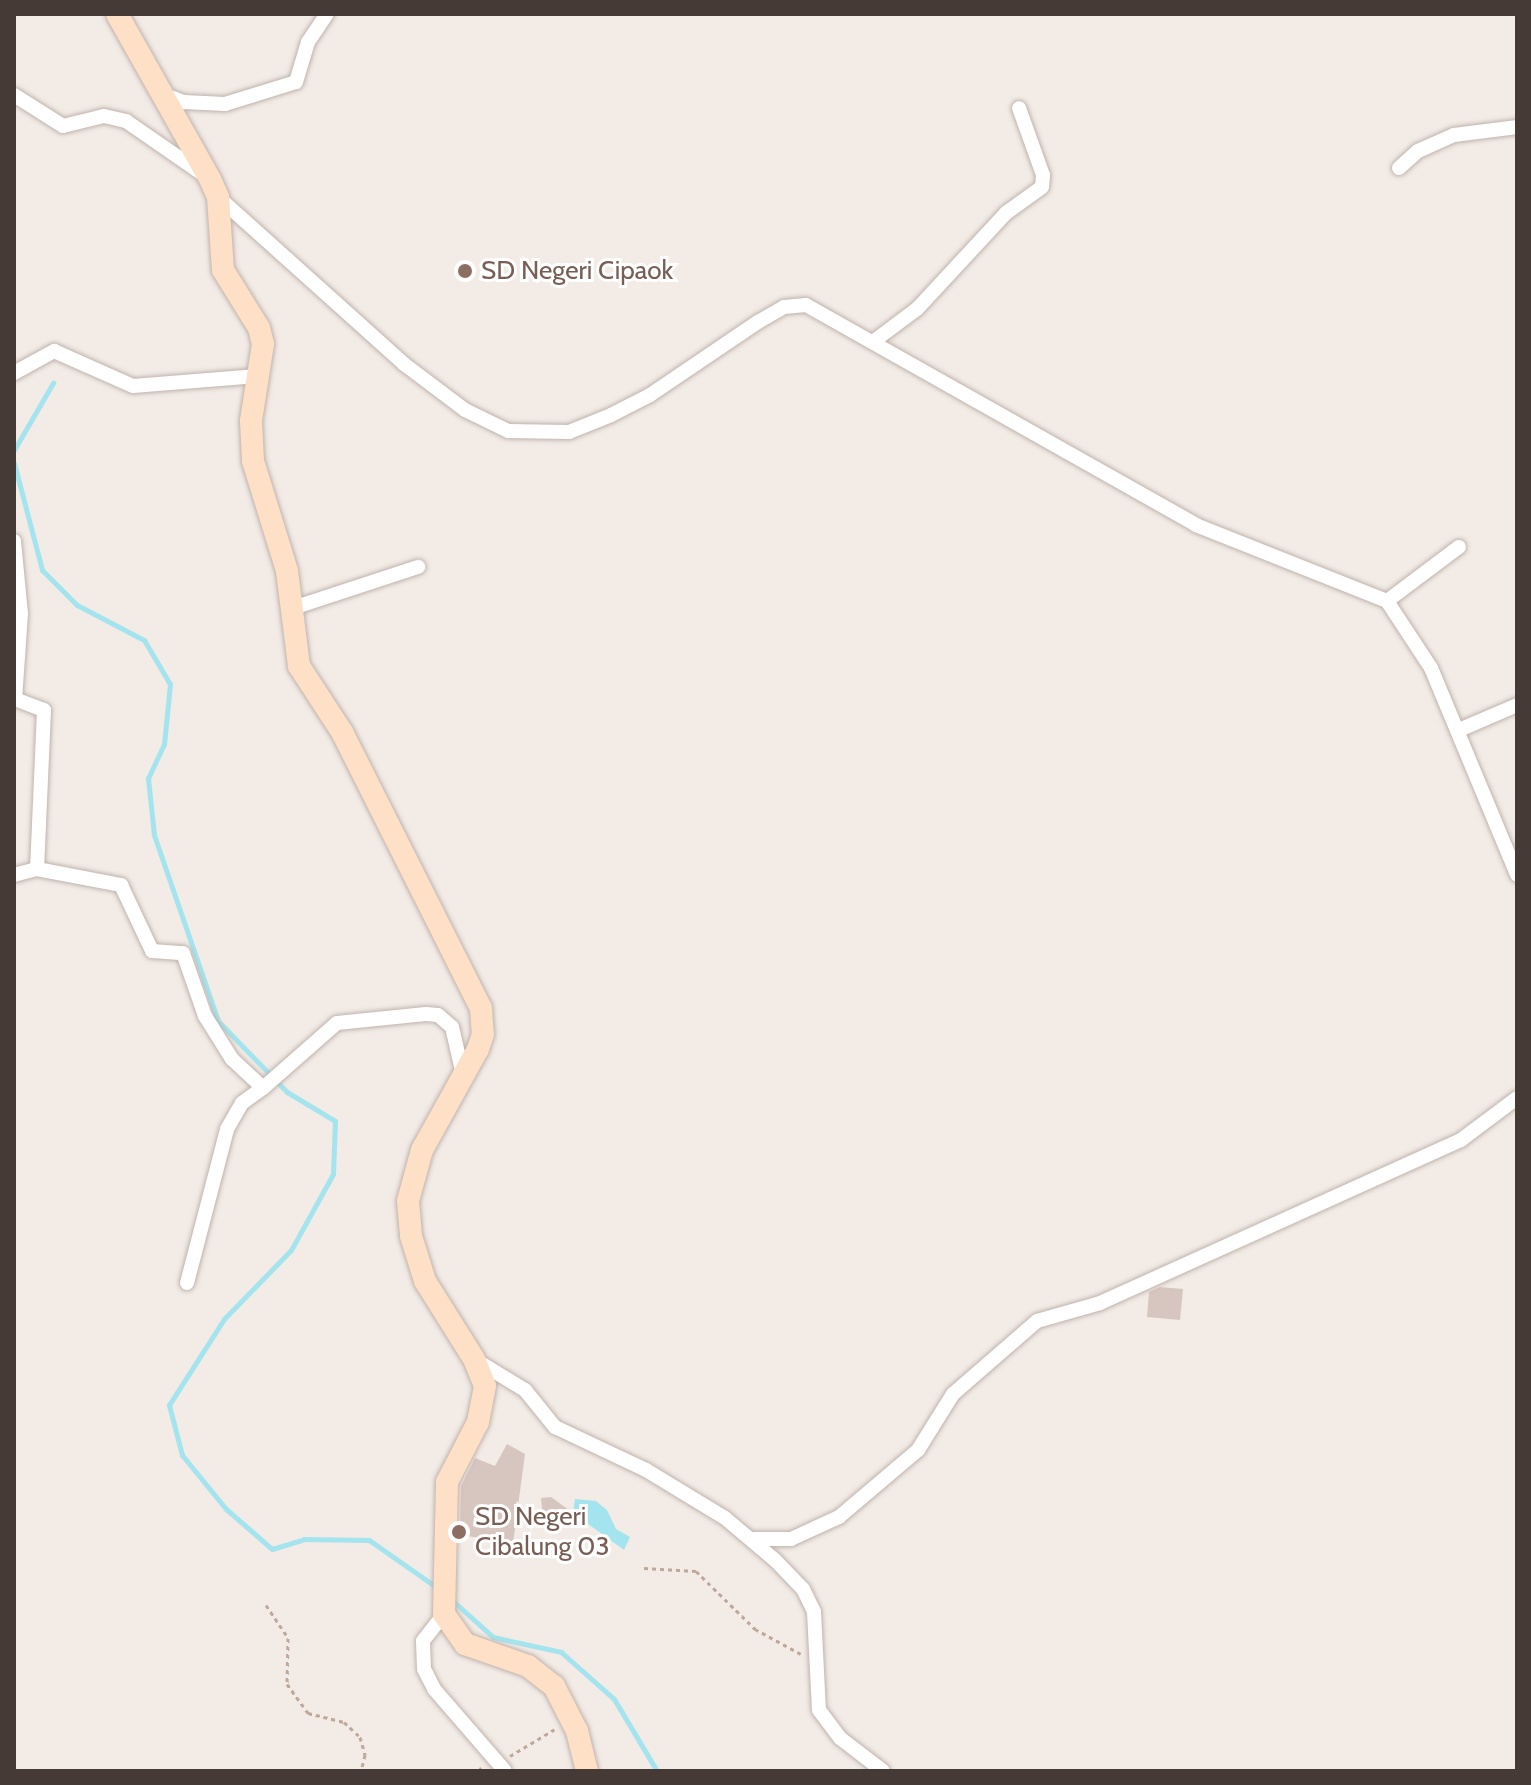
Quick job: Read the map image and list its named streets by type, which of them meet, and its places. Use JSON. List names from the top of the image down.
{
  "places": ["SD Negeri Cipaok", "SD Negeri Cibalung 03"]
}
